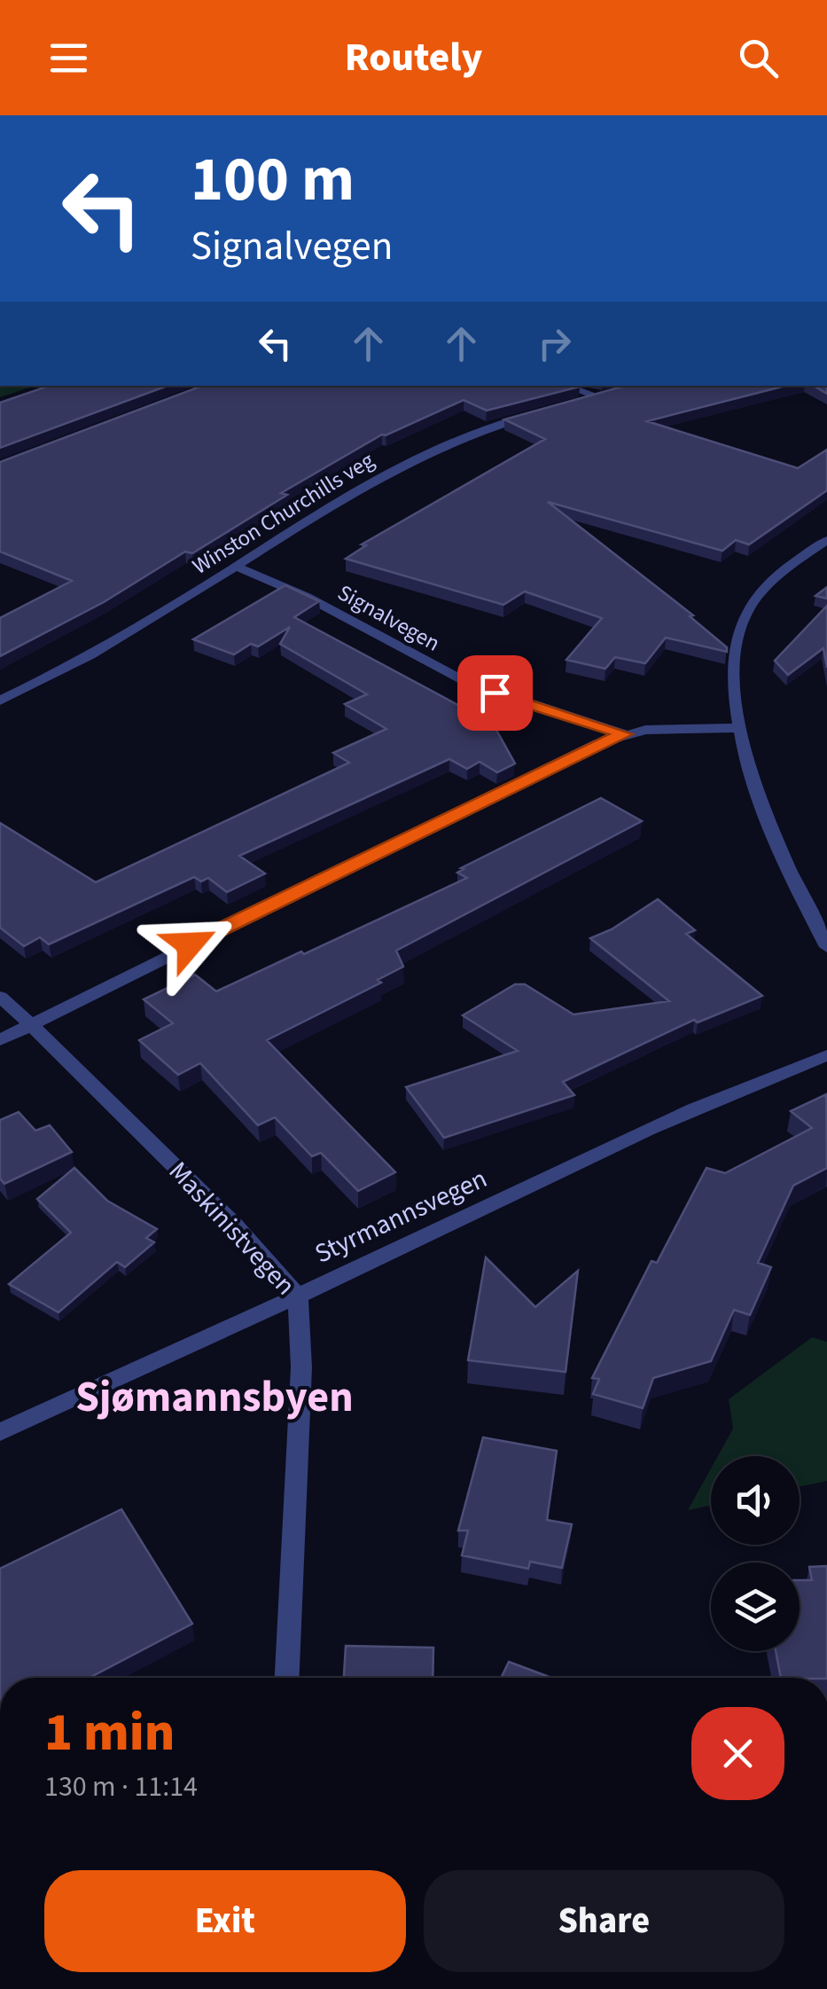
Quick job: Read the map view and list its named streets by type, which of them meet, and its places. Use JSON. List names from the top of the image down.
{
  "streets": {
    "street": [
      "Winston Churchills veg",
      "Signalvegen",
      "Styrmannsvegen",
      "Maskinistvegen"
    ]
  },
  "crossings": [
    ["Winston Churchills veg", "Signalvegen"],
    ["Styrmannsvegen", "Maskinistvegen"]
  ],
  "districts": ["Sjømannsbyen"],
  "page": {
    "header": "Routely",
    "turn": ["100 m", "Signalvegen"],
    "heading": ["1 min", "130 m · 11:14"],
    "buttons": ["Exit", "Share"]
  }
}
